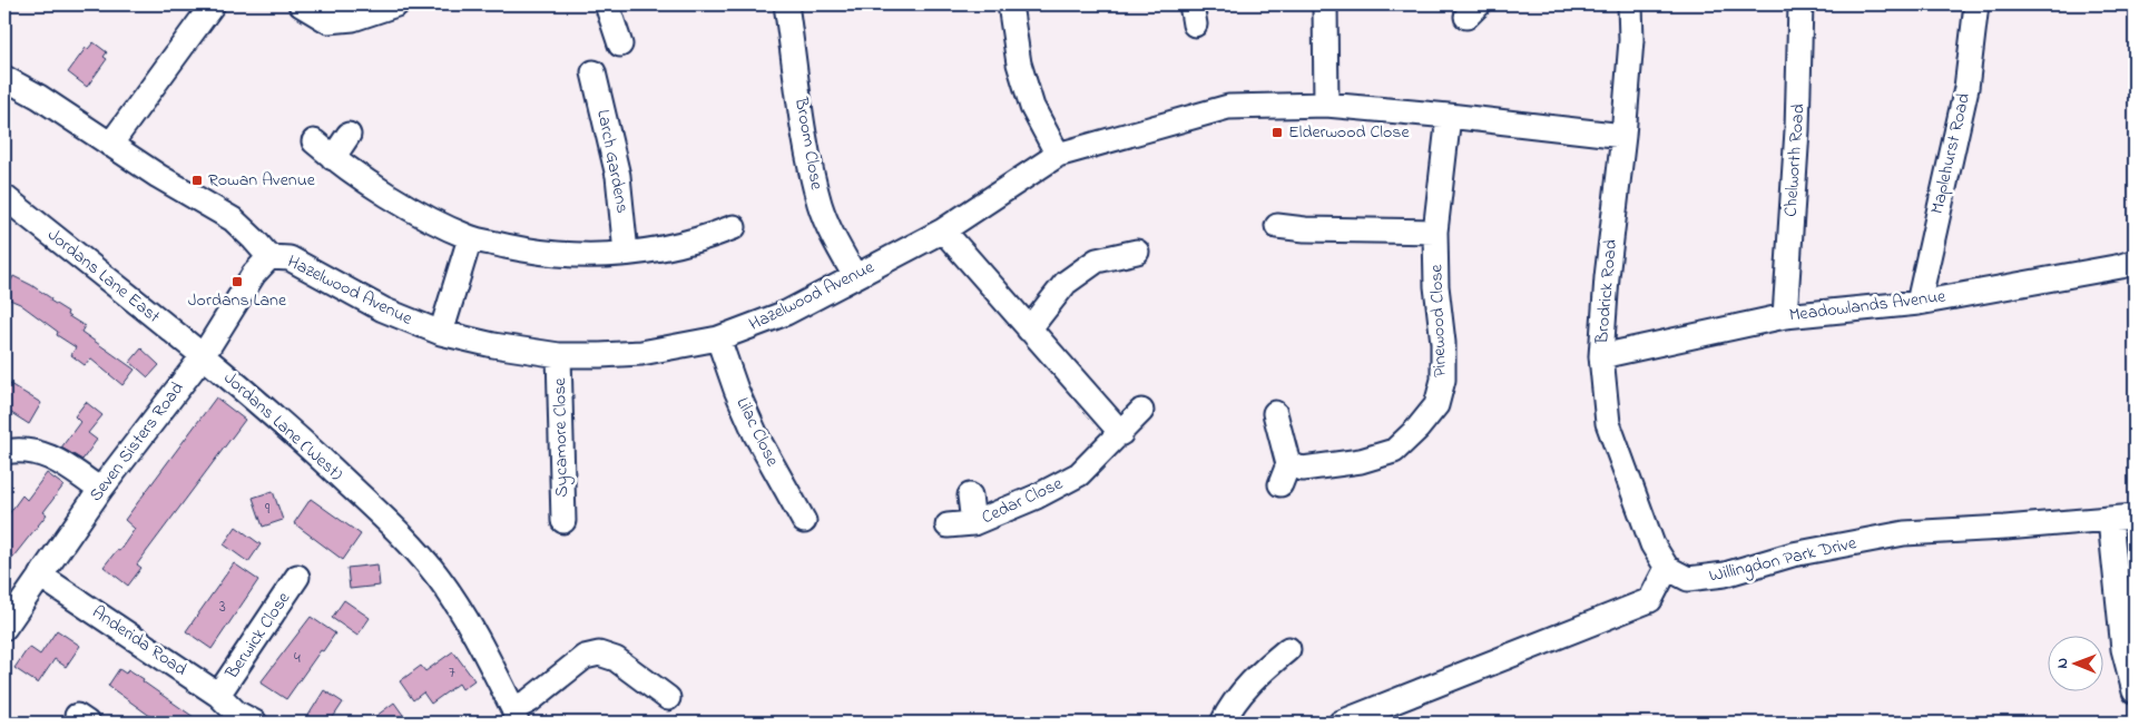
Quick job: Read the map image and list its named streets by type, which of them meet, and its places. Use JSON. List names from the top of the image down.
{
  "streets": {
    "street": [
      "Broom Close",
      "Maplehurst Road",
      "Chelworth Road",
      "Larch Gardens",
      "Jordans Lane East",
      "Hazelwood Avenue",
      "Brodrick Road",
      "Meadowlands Avenue",
      "Pinewood Close",
      "Jordans Lane (West)",
      "Lilac Close",
      "Sycamore Close",
      "Seven Sisters Road",
      "Cedar Close",
      "Willingdon Park Drive",
      "Berwick Close",
      "Anderida Road"
    ]
  },
  "crossings": [
    ["Broom Close", "Hazelwood Avenue"],
    ["Maplehurst Road", "Meadowlands Avenue"],
    ["Chelworth Road", "Meadowlands Avenue"],
    ["Jordans Lane East", "Jordans Lane (West)"],
    ["Jordans Lane East", "Seven Sisters Road"],
    ["Hazelwood Avenue", "Brodrick Road"],
    ["Hazelwood Avenue", "Pinewood Close"],
    ["Hazelwood Avenue", "Lilac Close"],
    ["Hazelwood Avenue", "Sycamore Close"],
    ["Hazelwood Avenue", "Seven Sisters Road"],
    ["Brodrick Road", "Meadowlands Avenue"],
    ["Brodrick Road", "Willingdon Park Drive"],
    ["Jordans Lane (West)", "Seven Sisters Road"],
    ["Seven Sisters Road", "Anderida Road"],
    ["Berwick Close", "Anderida Road"]
  ],
  "places": {
    "transit": ["Elderwood Close", "Rowan Avenue", "Jordans Lane"]
  },
  "house_numbers": [
    "9",
    "3",
    "4",
    "7"
  ],
  "north": "left"
}
